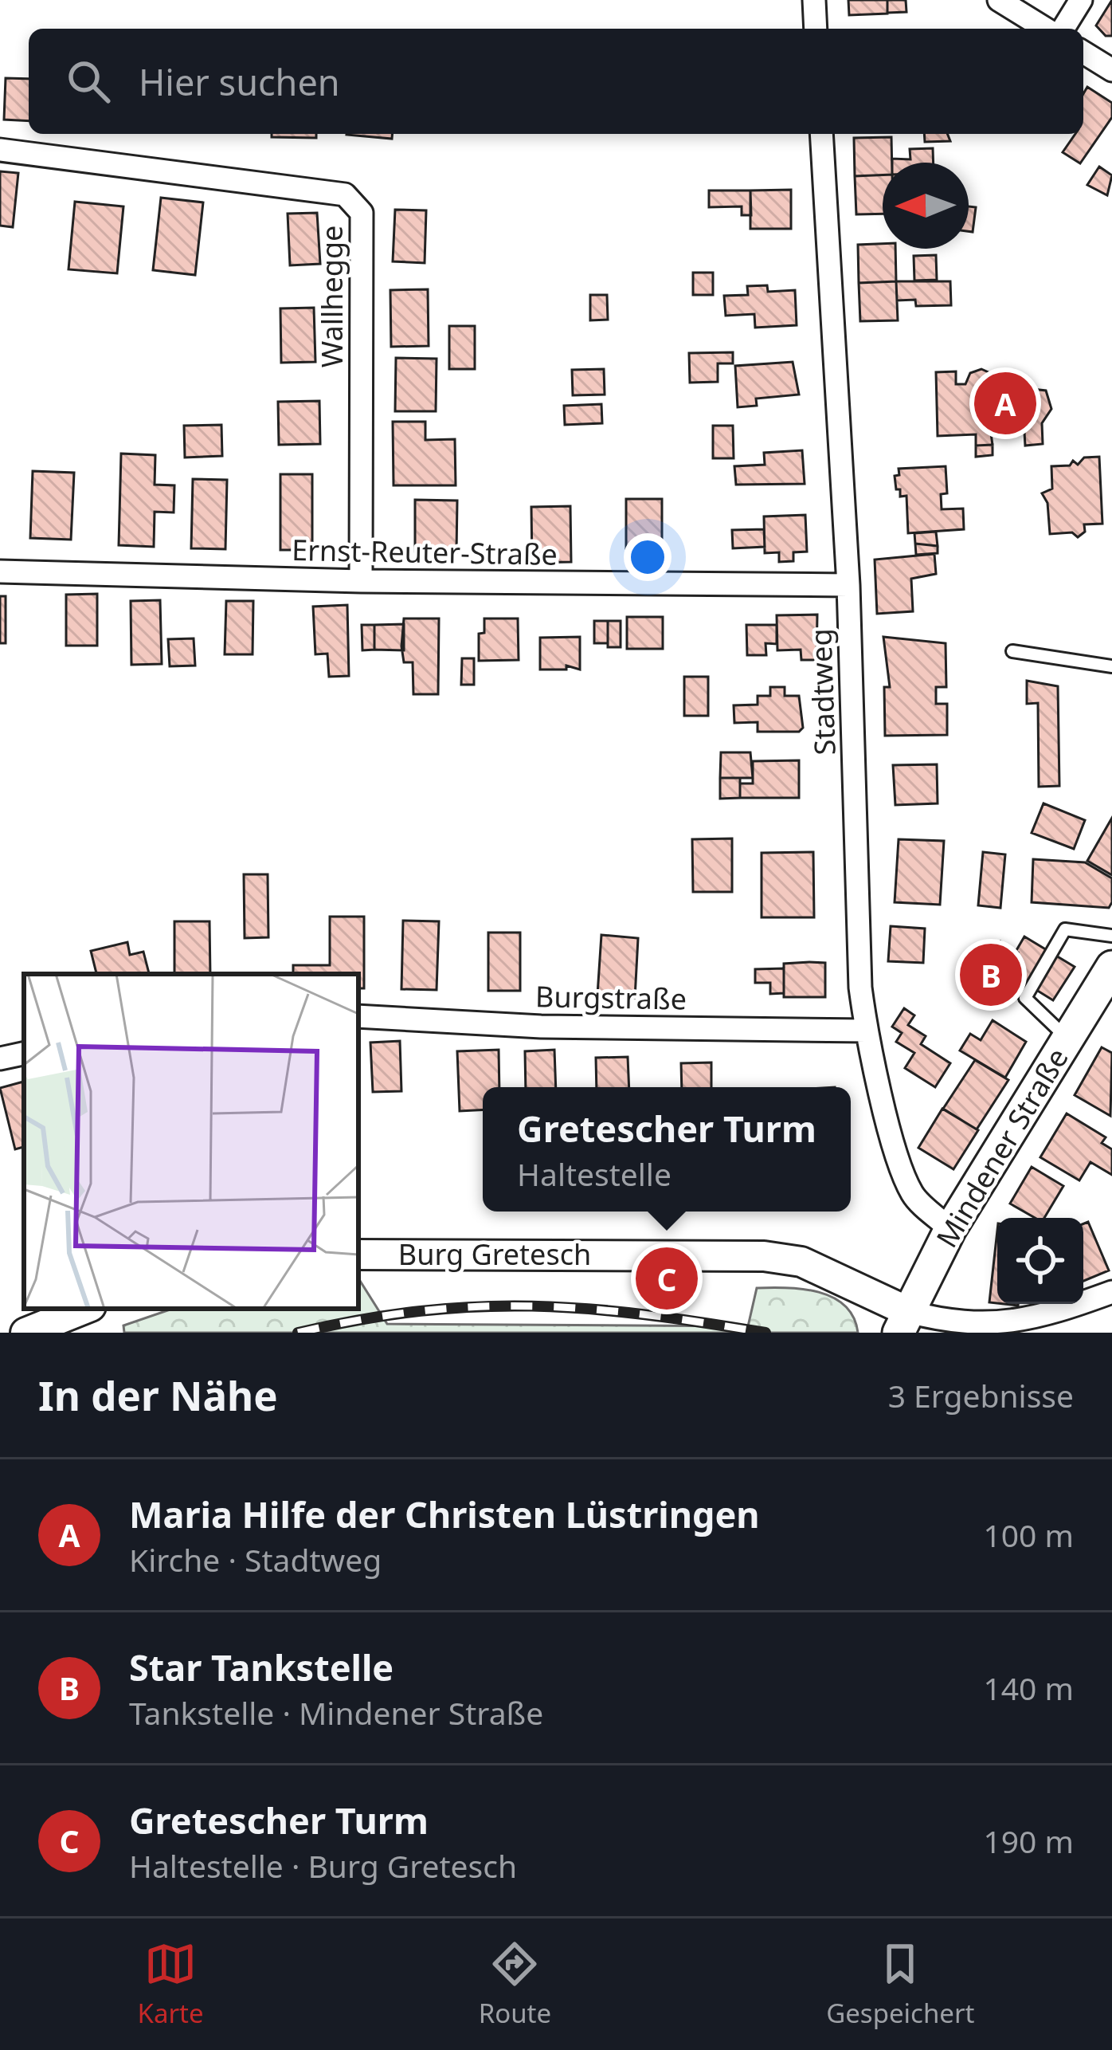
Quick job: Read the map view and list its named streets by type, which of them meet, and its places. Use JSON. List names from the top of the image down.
{
  "streets": {
    "main road": ["Mindener Straße"],
    "street": [
      "Wallhegge",
      "Ernst-Reuter-Straße",
      "Stadtweg",
      "Burgstraße",
      "Burg Gretesch"
    ]
  },
  "crossings": [
    ["Wallhegge", "Ernst-Reuter-Straße"],
    ["Ernst-Reuter-Straße", "Stadtweg"],
    ["Stadtweg", "Burgstraße"],
    ["Stadtweg", "Mindener Straße"],
    ["Mindener Straße", "Burg Gretesch"]
  ],
  "north": "left",
  "page": {
    "search": "Hier suchen",
    "pins": ["A", "B", "C"],
    "popup": ["Gretescher Turm", "Haltestelle"],
    "heading": ["In der Nähe", "3 Ergebnisse"],
    "list": [
      {
        "mark": "A",
        "name": "Maria Hilfe der Christen Lüstringen",
        "note": "Kirche · Stadtweg",
        "value": "100 m"
      },
      {
        "mark": "B",
        "name": "Star Tankstelle",
        "note": "Tankstelle · Mindener Straße",
        "value": "140 m"
      },
      {
        "mark": "C",
        "name": "Gretescher Turm",
        "note": "Haltestelle · Burg Gretesch",
        "value": "190 m"
      }
    ],
    "nav": ["Karte", "Route", "Gespeichert"]
  }
}
